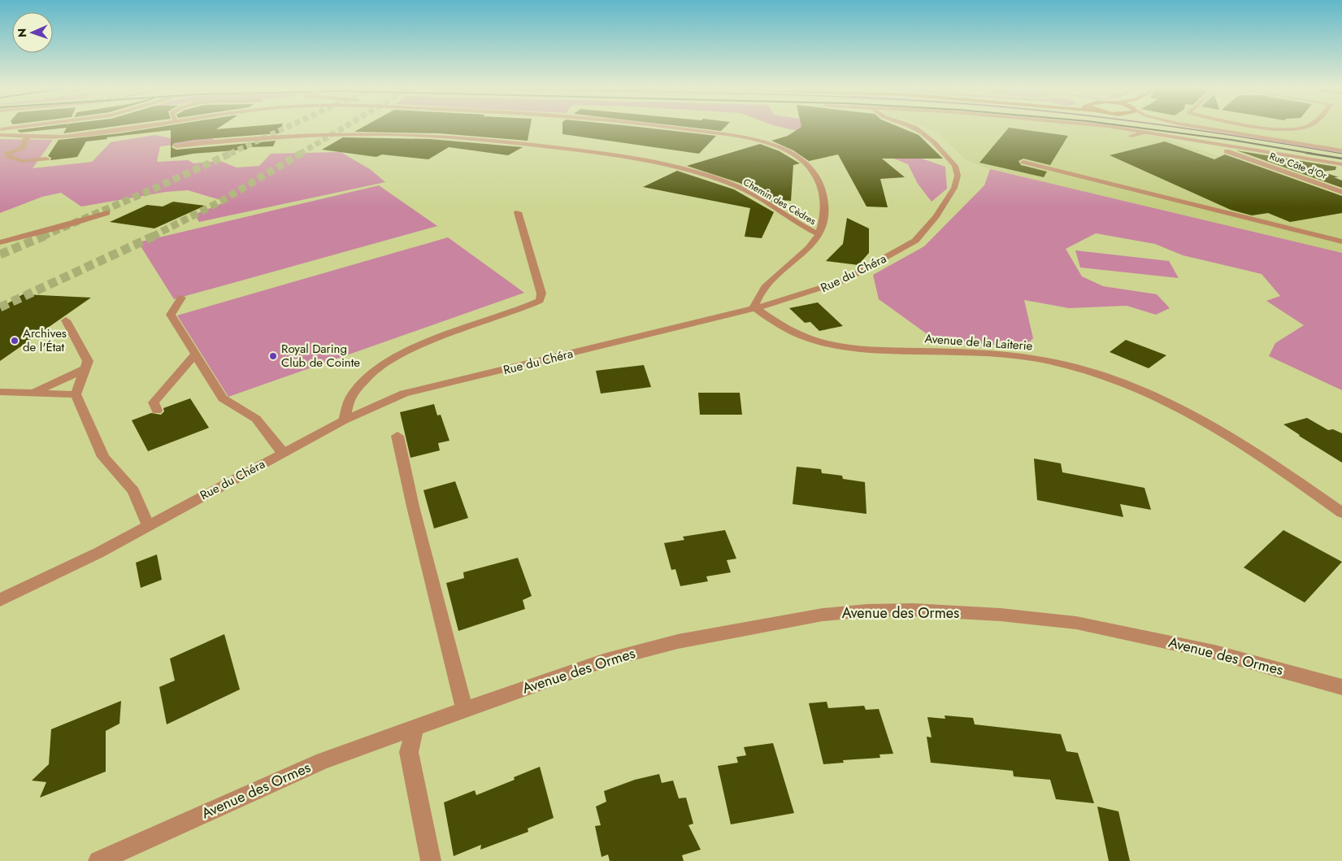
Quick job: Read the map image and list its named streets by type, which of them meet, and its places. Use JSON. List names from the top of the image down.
{
  "streets": {
    "street": [
      "Rue Côte d'Or",
      "Chemin des Cèdres",
      "Rue du Chéra",
      "Avenue de la Laiterie",
      "Avenue des Ormes"
    ]
  },
  "crossings": [
    ["Rue du Chéra", "Avenue de la Laiterie"]
  ],
  "places": ["Archives de l'État", "Royal Daring Club de Cointe"],
  "north": "left"
}
